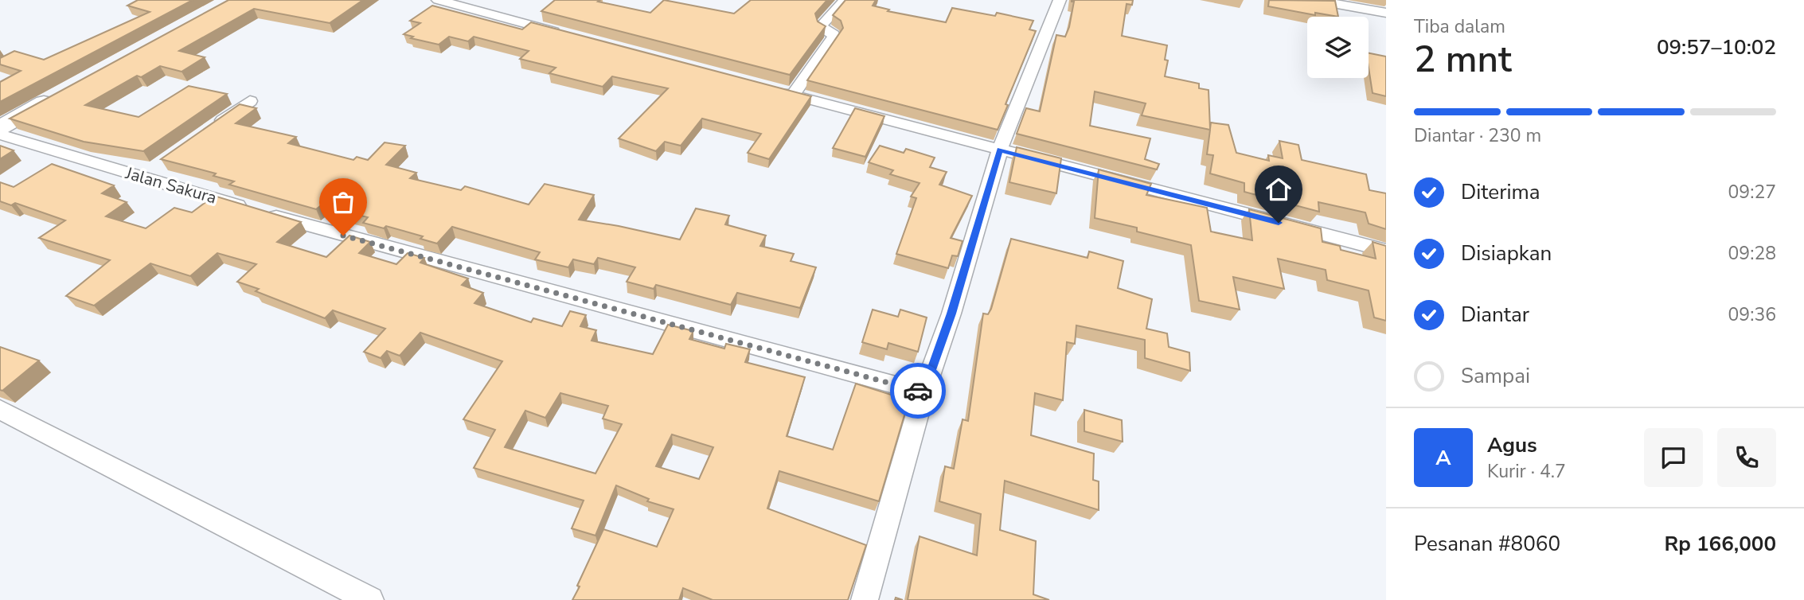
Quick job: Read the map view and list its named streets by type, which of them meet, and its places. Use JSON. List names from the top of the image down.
{
  "streets": {
    "street": ["Jalan Sakura"]
  },
  "page": {
    "heading": ["2 mnt", "Tiba dalam", "09:57–10:02"],
    "panel": [
      "Agus",
      "Kurir · 4.7",
      "Pesanan #8060",
      "Rp 166,000"
    ],
    "bar": "Diantar · 230 m",
    "list": [
      ["Diterima", "09:27"],
      ["Disiapkan", "09:28"],
      ["Diantar", "09:36"],
      "Sampai"
    ],
    "round": "A"
  }
}
